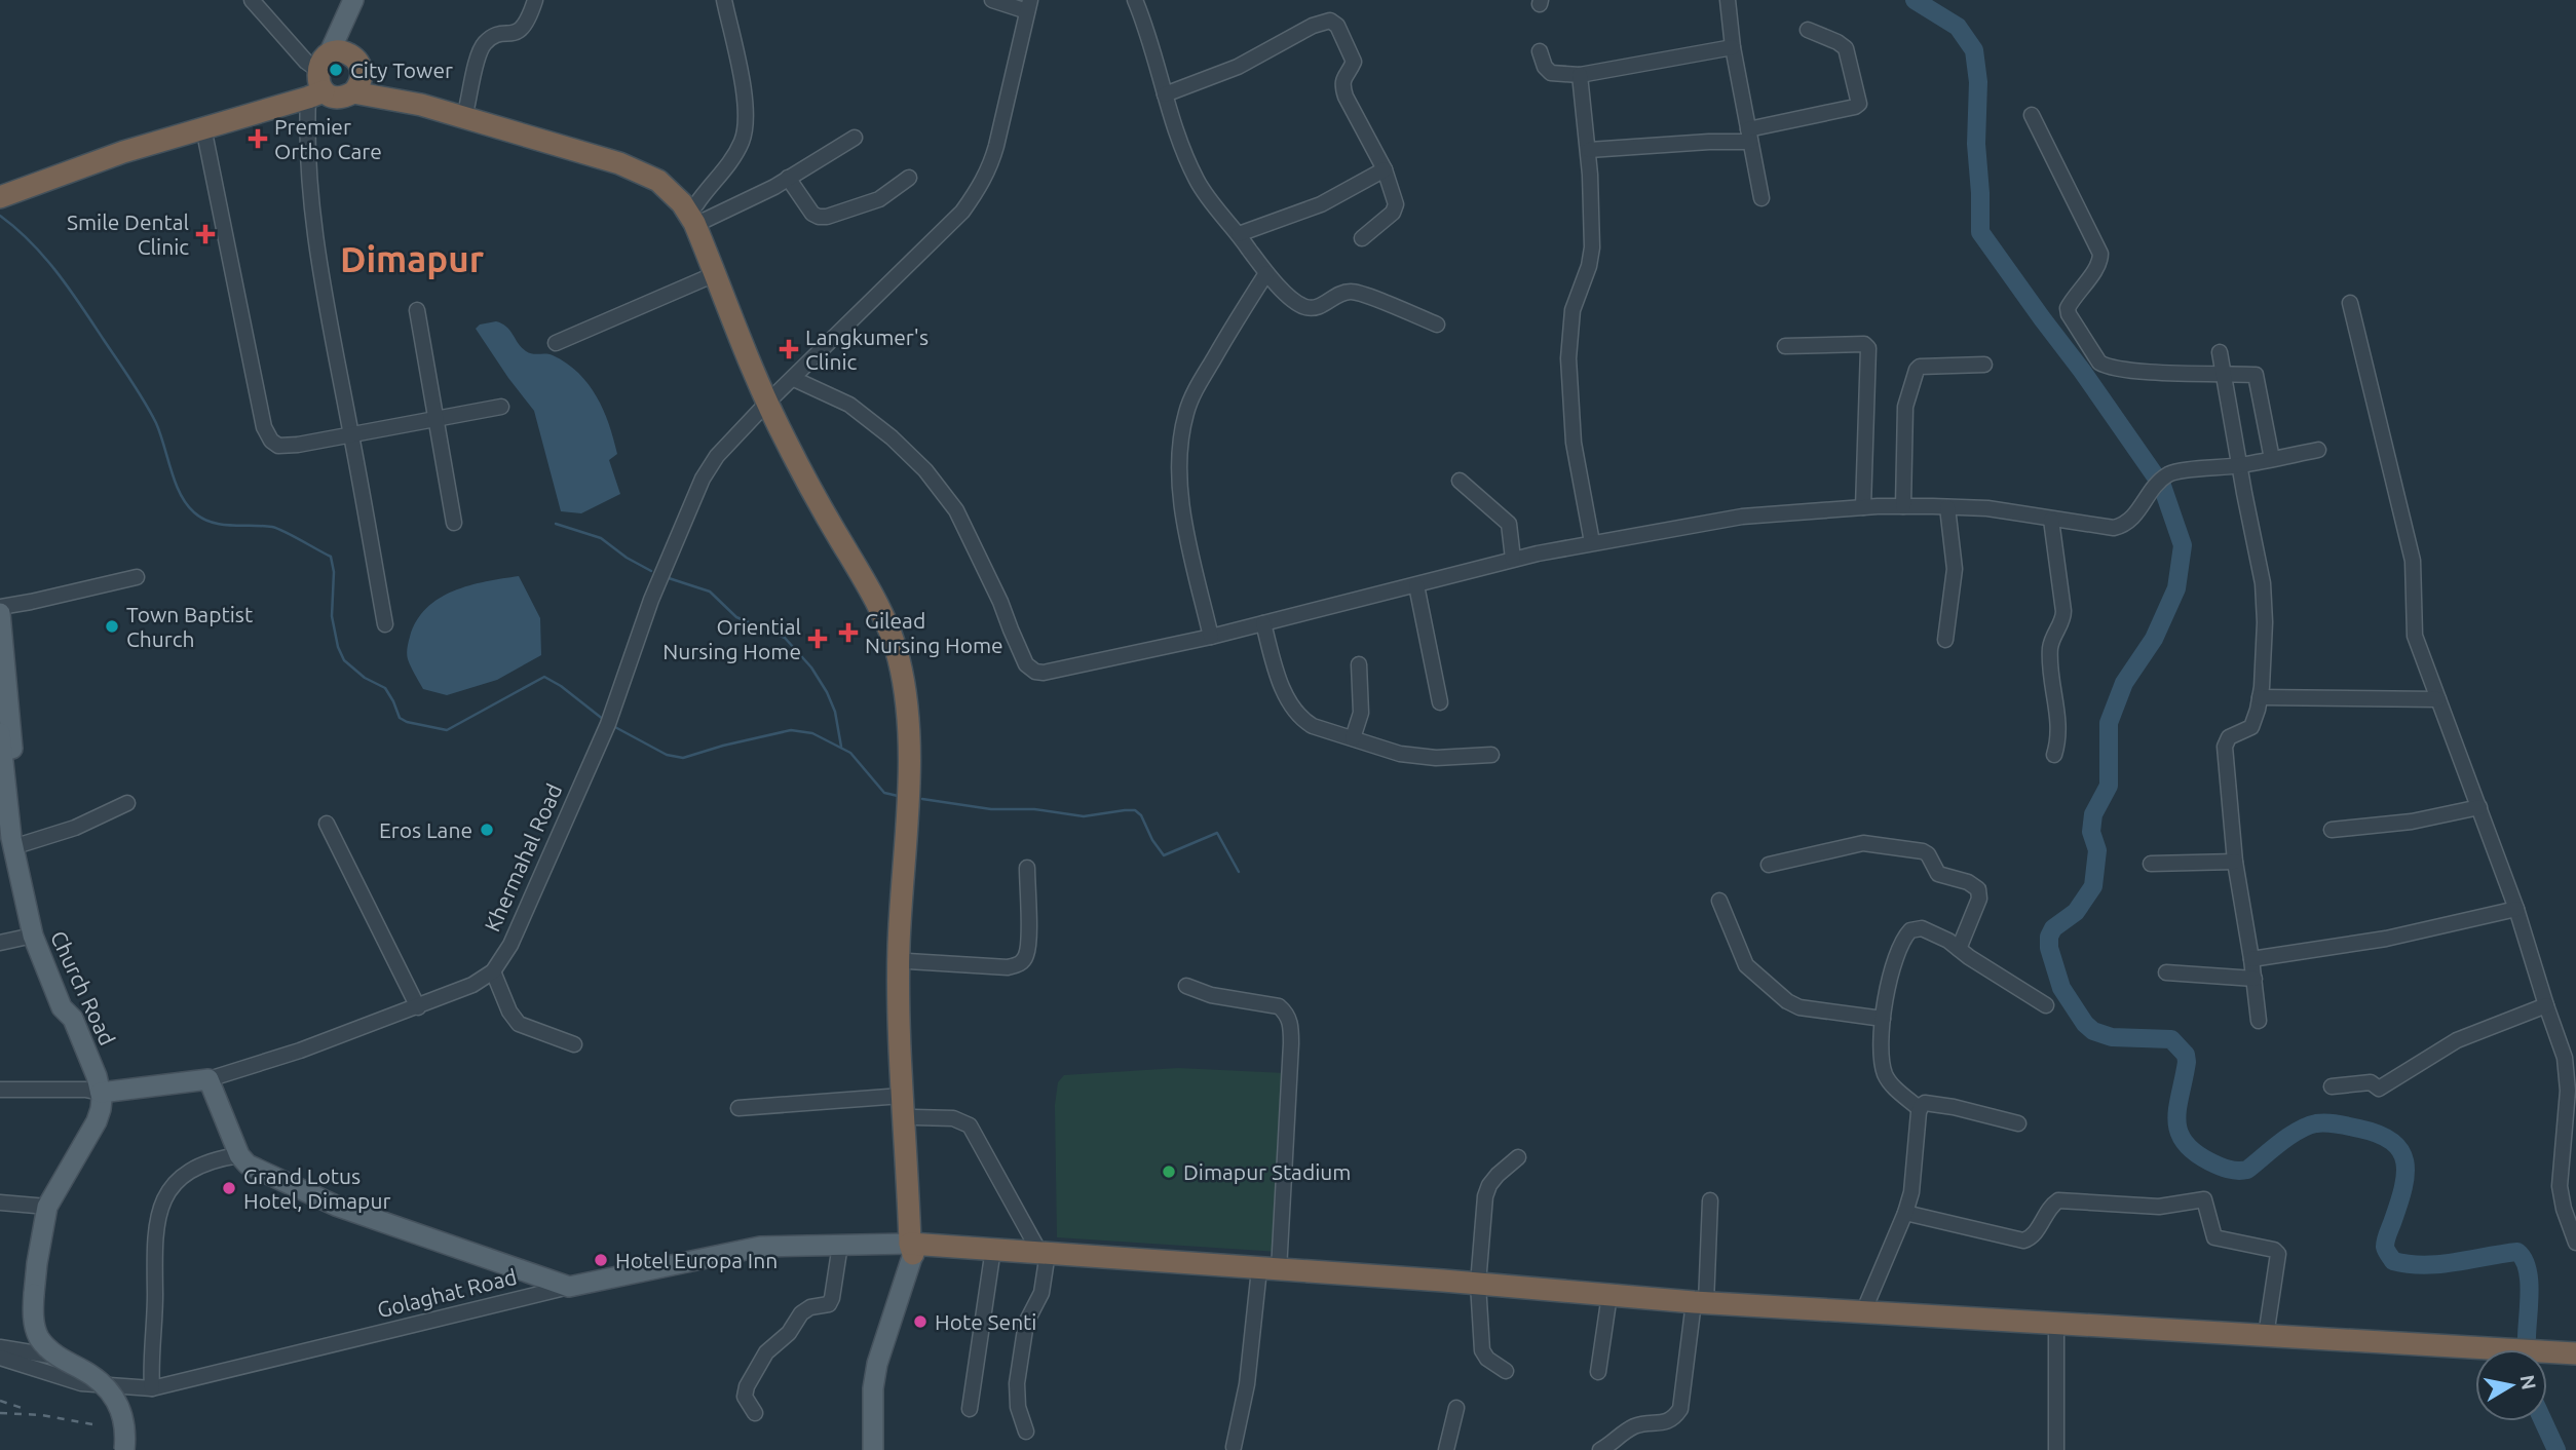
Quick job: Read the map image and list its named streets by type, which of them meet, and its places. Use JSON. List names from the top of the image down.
{
  "streets": {
    "main road": ["Khermahal Road", "Church Road", "Golaghat Road"]
  },
  "crossings": [
    ["Khermahal Road", "Church Road"]
  ],
  "districts": ["Dimapur"],
  "places": {
    "other": [
      "City Tower",
      "Town Baptist Church",
      "Eros Lane",
      "Dimapur Stadium",
      "Grand Lotus Hotel, Dimapur",
      "Hotel Europa Inn",
      "Hote Senti"
    ],
    "health": [
      "Premier Ortho Care",
      "Smile Dental Clinic",
      "Langkumer's Clinic",
      "Gilead Nursing Home",
      "Oriential Nursing Home"
    ]
  },
  "north": "right"
}
